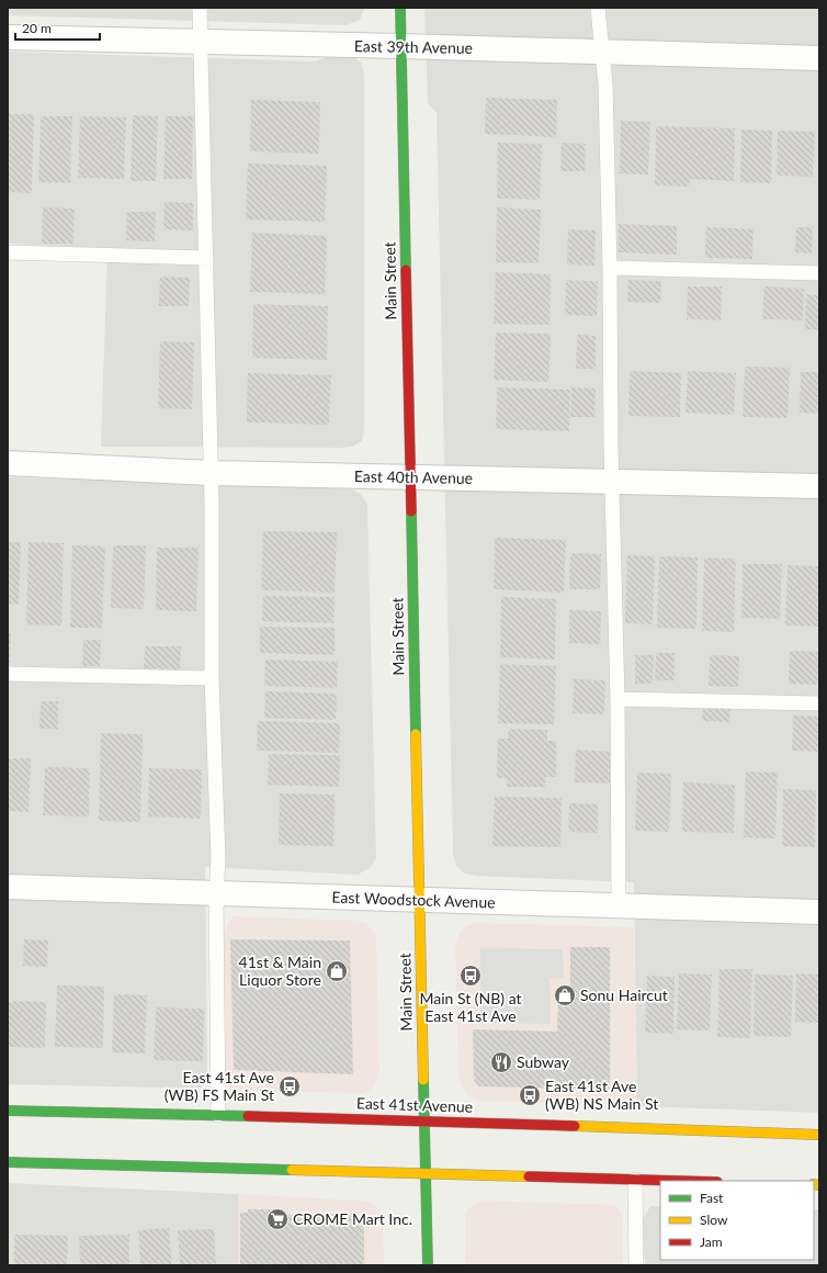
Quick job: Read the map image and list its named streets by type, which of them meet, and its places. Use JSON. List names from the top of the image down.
{
  "streets": {
    "main road": ["Main Street", "East 41st Avenue"],
    "street": ["East 39th Avenue", "East 40th Avenue", "East Woodstock Avenue"]
  },
  "crossings": [
    ["East 39th Avenue", "Main Street"],
    ["Main Street", "East 40th Avenue"],
    ["Main Street", "East Woodstock Avenue"],
    ["Main Street", "East 41st Avenue"]
  ],
  "places": {
    "shop": ["41st & Main Liquor Store", "Sonu Haircut"],
    "bus stop": ["Main St (NB) at East 41st Ave", "East 41st Ave (WB) FS Main St", "East 41st Ave (WB) NS Main St"],
    "restaurant": ["Subway"],
    "supermarket": ["CROME Mart Inc."]
  },
  "legend": ["Fast", "Slow", "Jam"],
  "scale_bar": "20 m"
}
